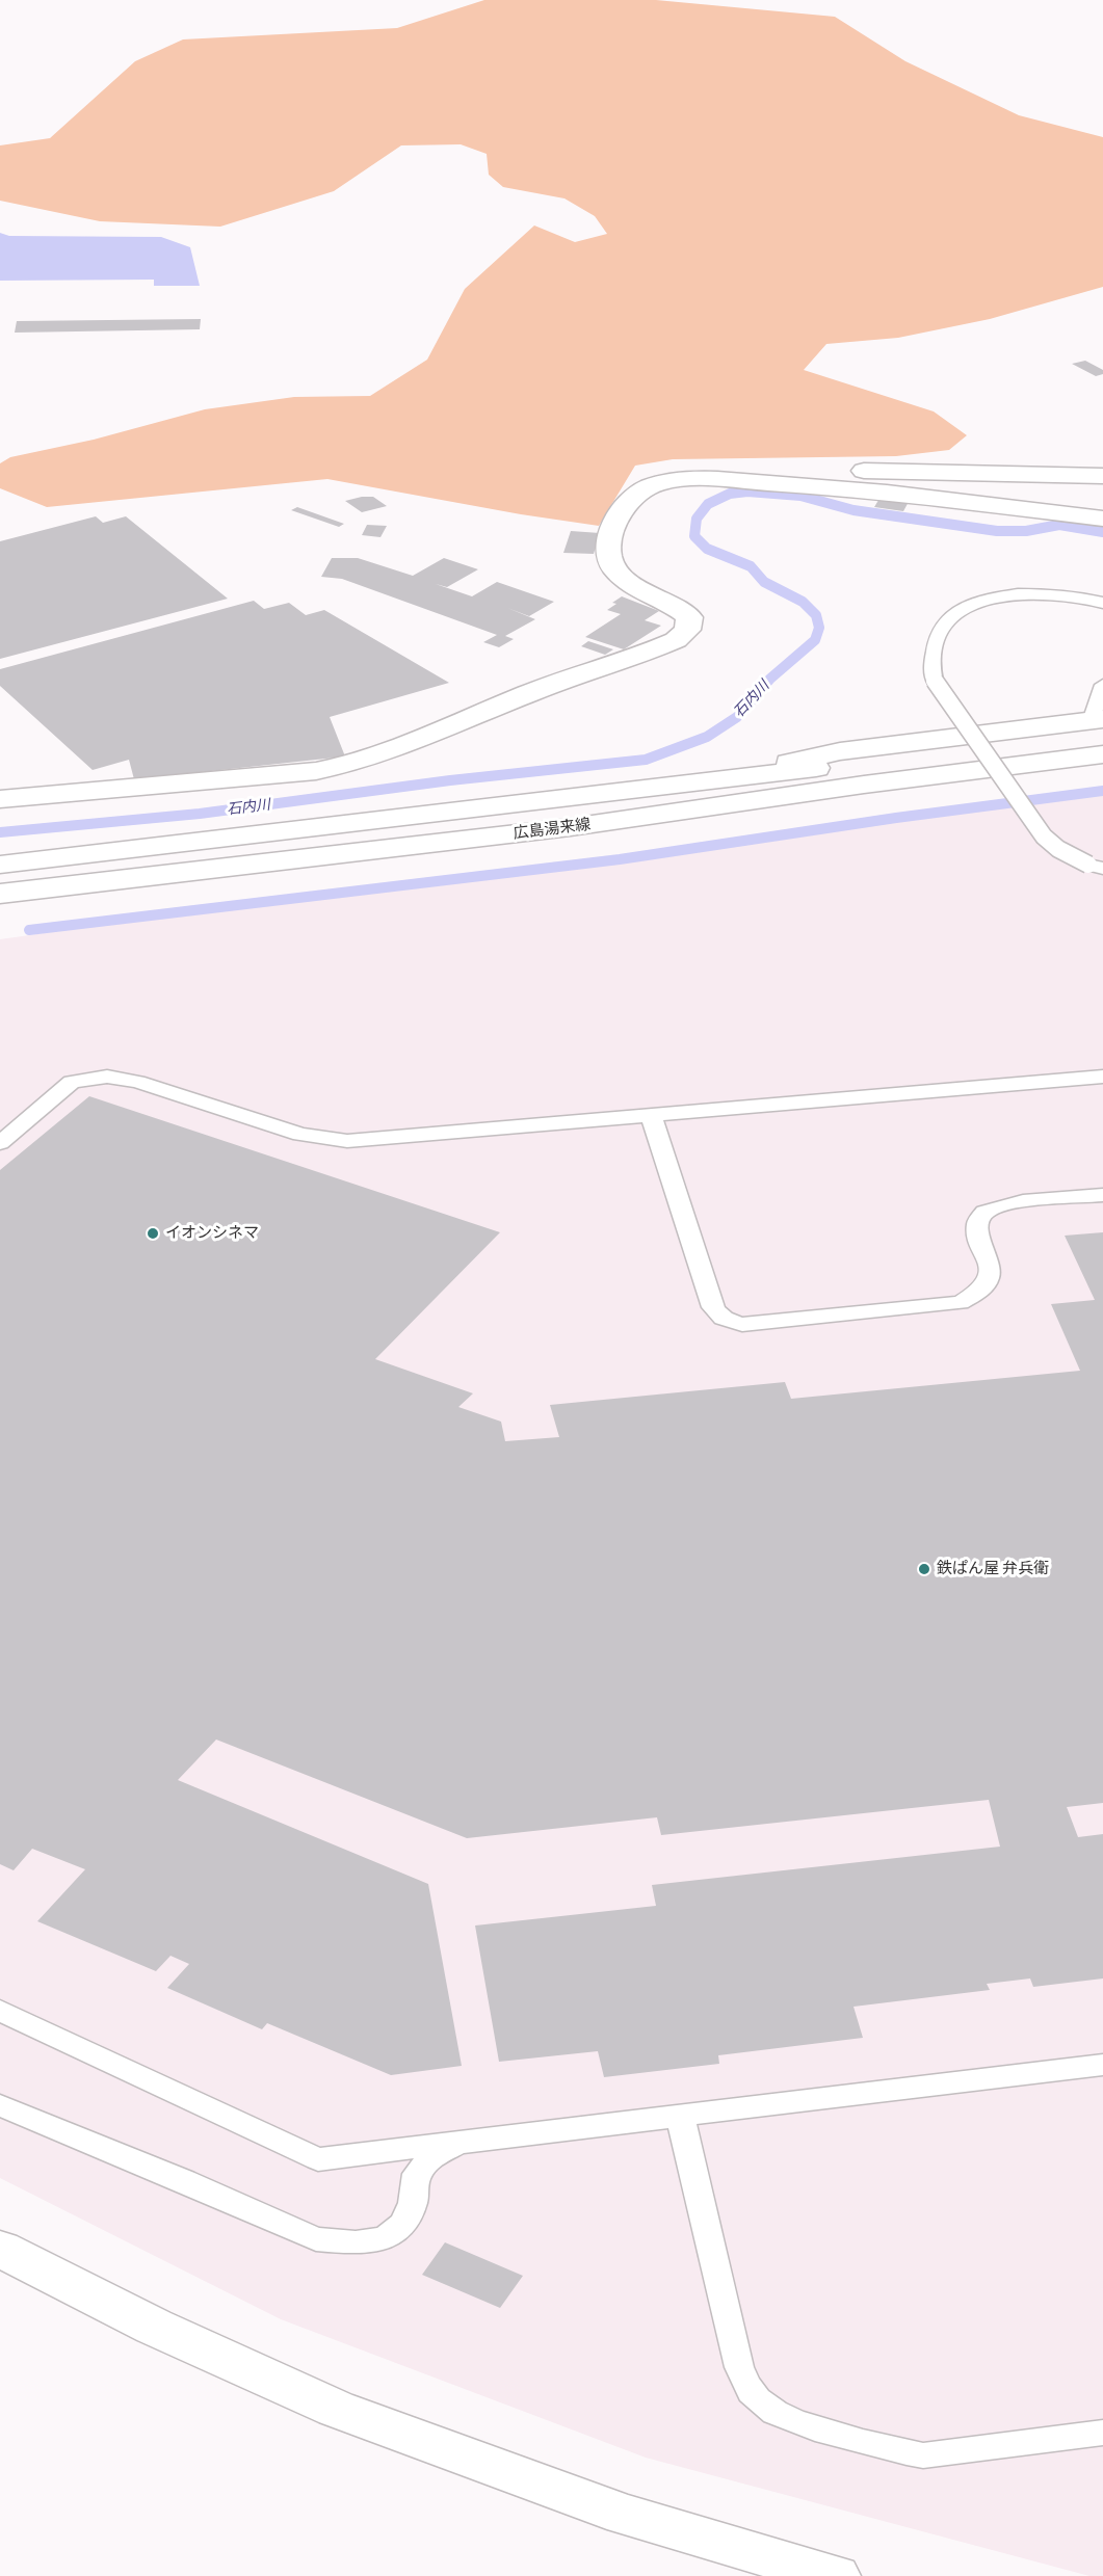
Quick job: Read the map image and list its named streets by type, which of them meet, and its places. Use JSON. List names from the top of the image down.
{
  "streets": {
    "street": ["広島湯来線"]
  },
  "water": ["石内川"],
  "places": ["イオンシネマ", "鉄ぱん屋 弁兵衛"]
}
